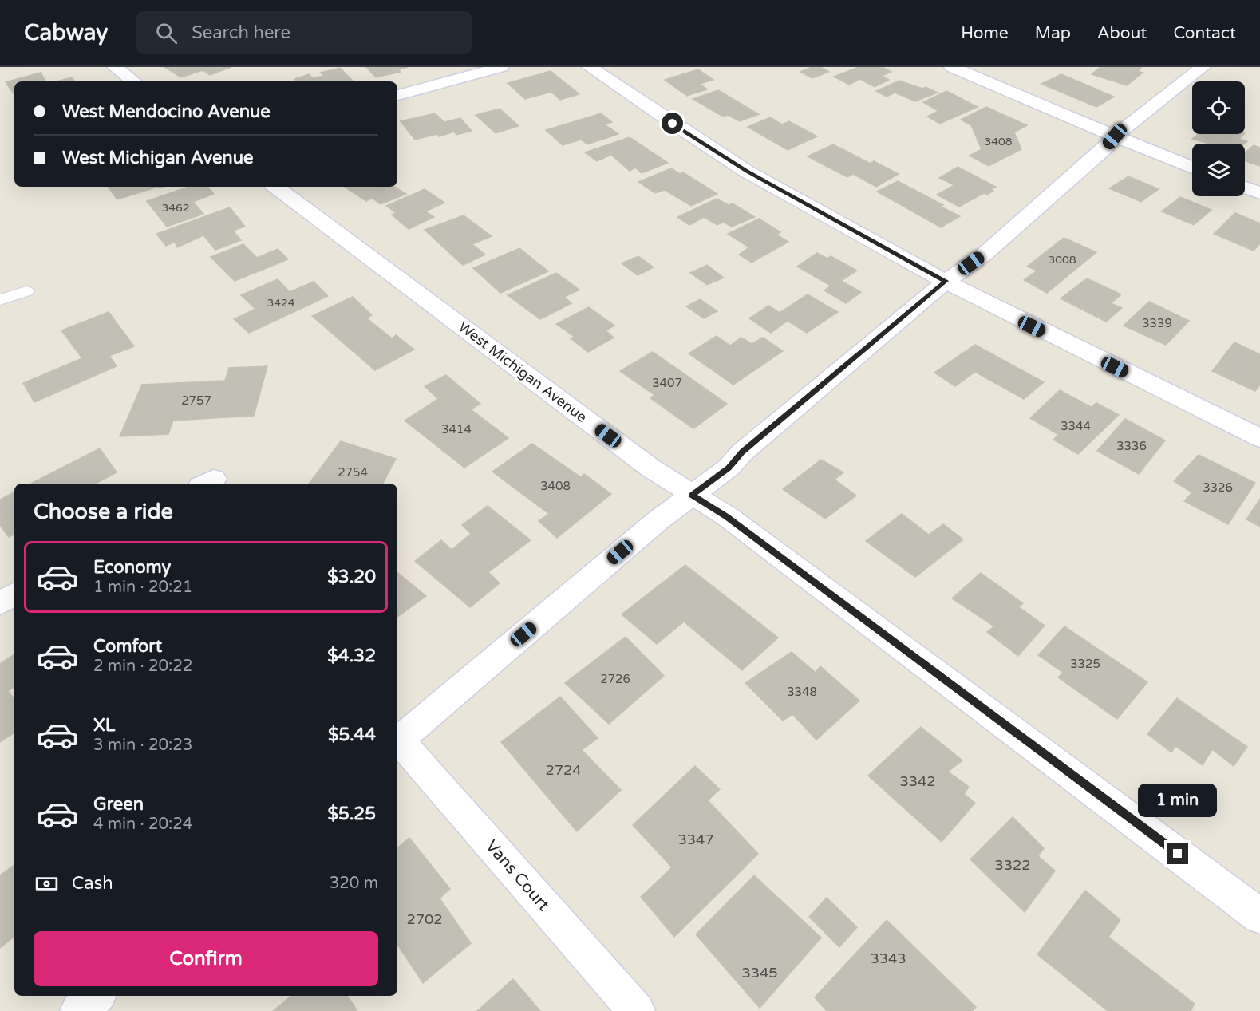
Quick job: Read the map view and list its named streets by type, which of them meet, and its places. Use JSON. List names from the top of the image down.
{
  "streets": {
    "street": ["West Michigan Avenue", "Vans Court"]
  },
  "house_numbers": [
    "3408",
    "3462",
    "3008",
    "3424",
    "3339",
    "3407",
    "2757",
    "3344",
    "3414",
    "3336",
    "2754",
    "3408",
    "3326",
    "3325",
    "2726",
    "3348",
    "2724",
    "3342",
    "3347",
    "3322",
    "2702",
    "3343",
    "3345"
  ],
  "page": {
    "header": "Cabway",
    "search": "Search here",
    "nav": [
      "Home",
      "Map",
      "About",
      "Contact"
    ],
    "banner": ["West Mendocino Avenue", "West Michigan Avenue"],
    "heading": "Choose a ride",
    "list": [
      {
        "name": "Economy",
        "note": "1 min · 20:21",
        "value": "$3.20"
      },
      {
        "name": "Comfort",
        "note": "2 min · 20:22",
        "value": "$4.32"
      },
      {
        "name": "XL",
        "note": "3 min · 20:23",
        "value": "$5.44"
      },
      {
        "name": "Green",
        "note": "4 min · 20:24",
        "value": "$5.25"
      }
    ],
    "bubble": "1 min",
    "pay": ["Cash", "320 m"],
    "buttons": "Confirm"
  }
}
